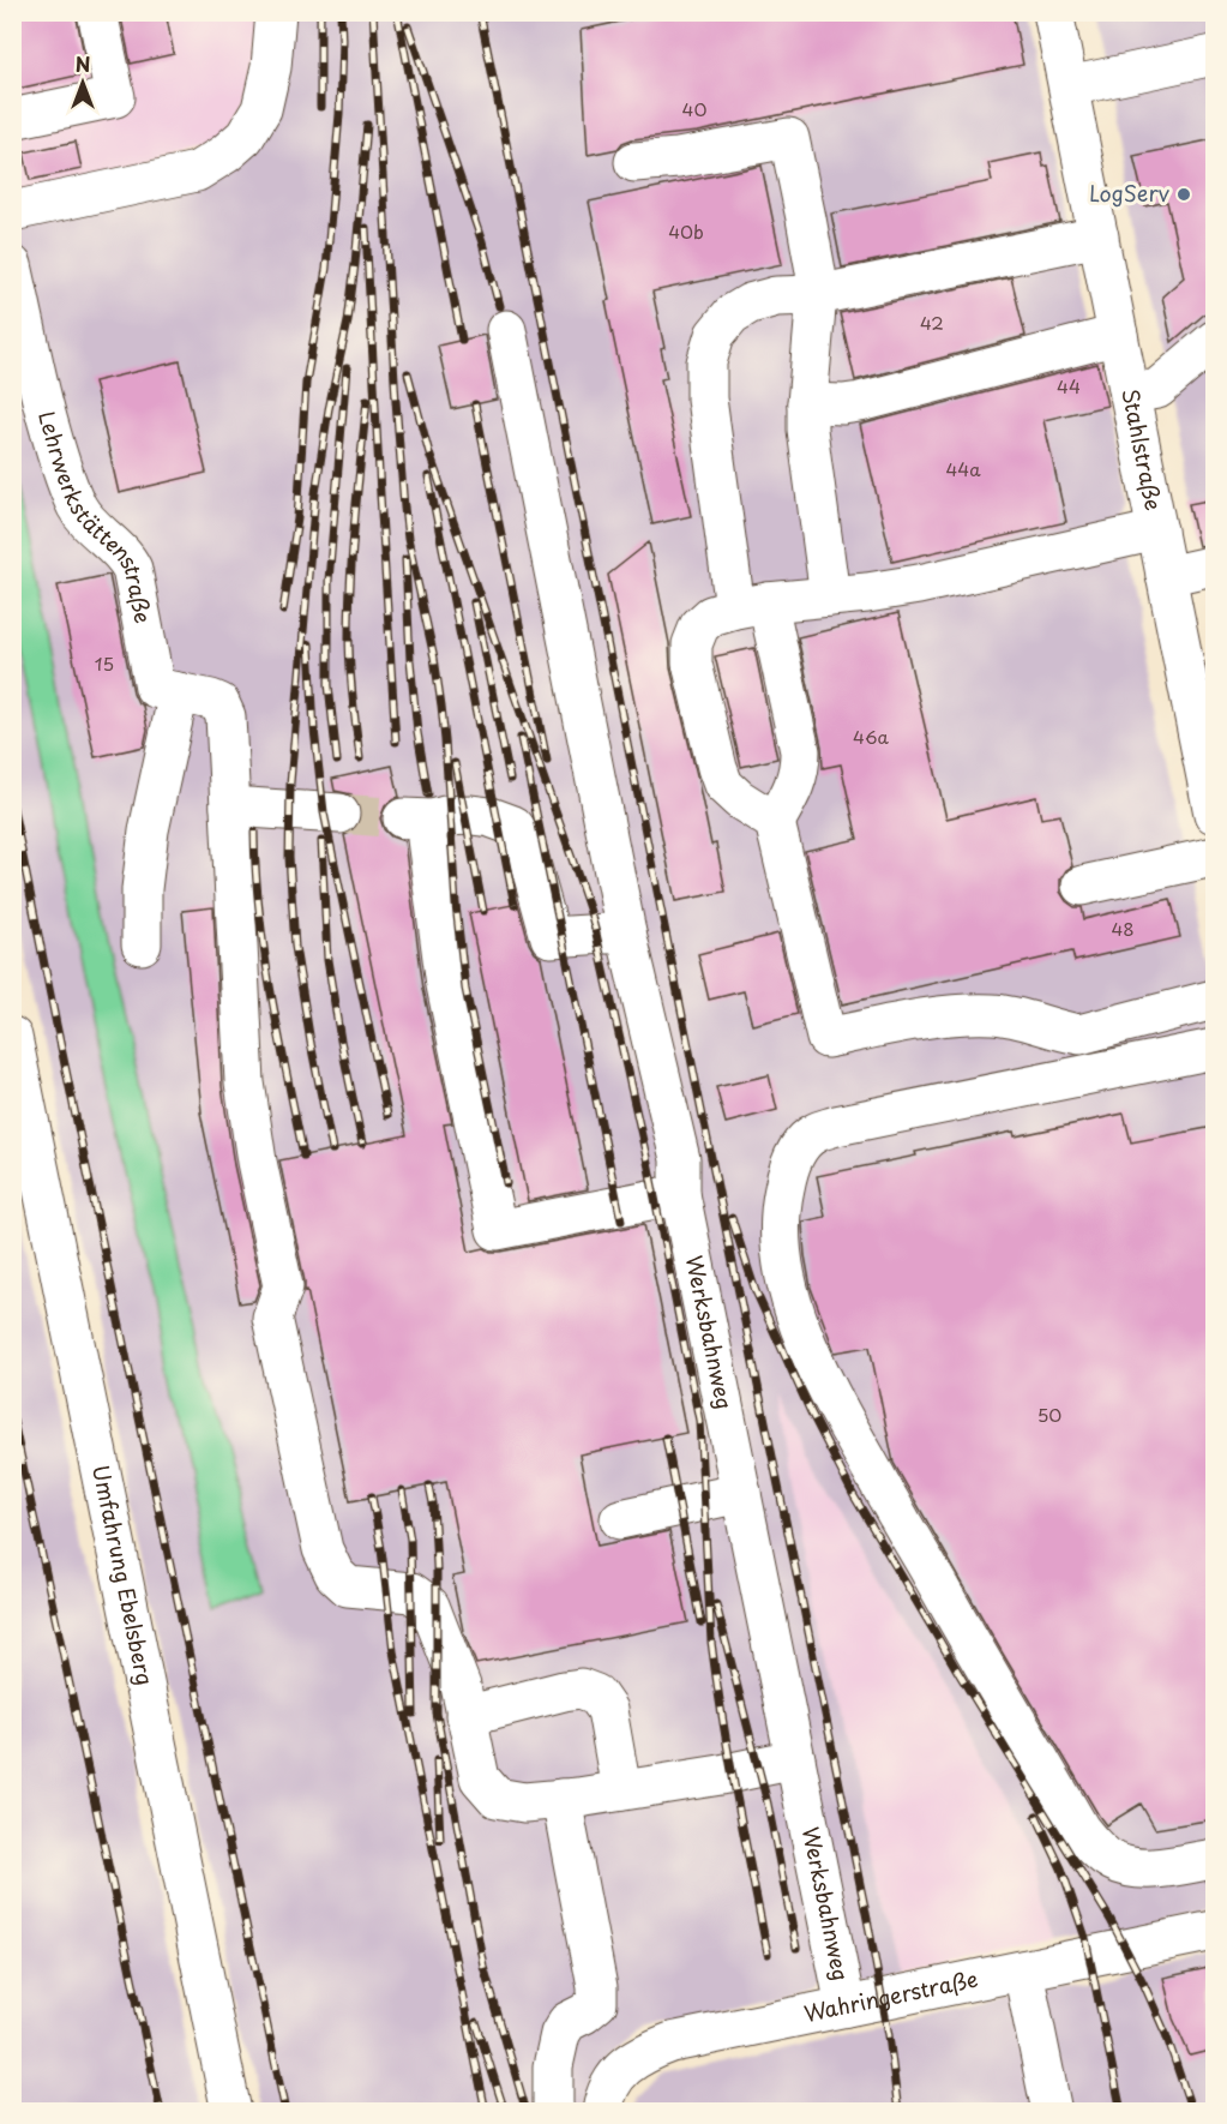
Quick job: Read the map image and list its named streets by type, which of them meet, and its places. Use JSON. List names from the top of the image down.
{
  "streets": {
    "street": [
      "Stahlstraße",
      "Lehrwerkstättenstraße",
      "Werksbahnweg",
      "Umfahrung Ebelsberg",
      "Wahringerstraße"
    ]
  },
  "crossings": [
    ["Werksbahnweg", "Wahringerstraße"]
  ],
  "places": ["LogServ"],
  "house_numbers": [
    "40",
    "40b",
    "42",
    "44",
    "44a",
    "15",
    "46a",
    "48",
    "50"
  ],
  "north": "top"
}
